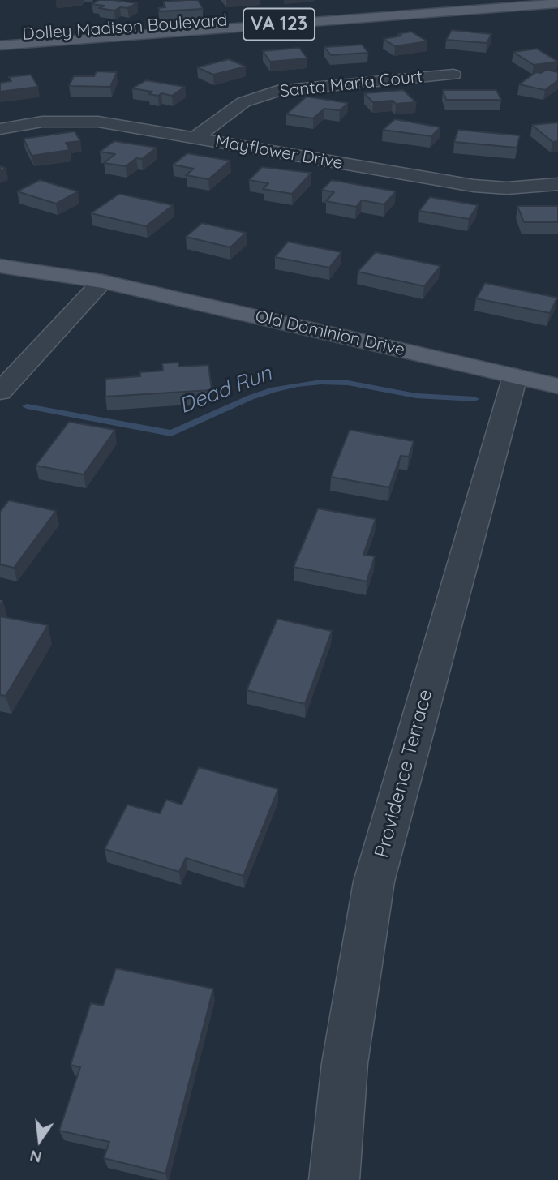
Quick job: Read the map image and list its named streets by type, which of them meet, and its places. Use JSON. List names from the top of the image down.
{
  "streets": {
    "main road": ["VA 123", "Dolley Madison Boulevard", "Old Dominion Drive"],
    "street": ["Santa Maria Court", "Mayflower Drive", "Providence Terrace"]
  },
  "crossings": [
    ["Santa Maria Court", "Mayflower Drive"],
    ["Old Dominion Drive", "Providence Terrace"]
  ],
  "water": ["Dead Run"],
  "north": "bottom"
}
